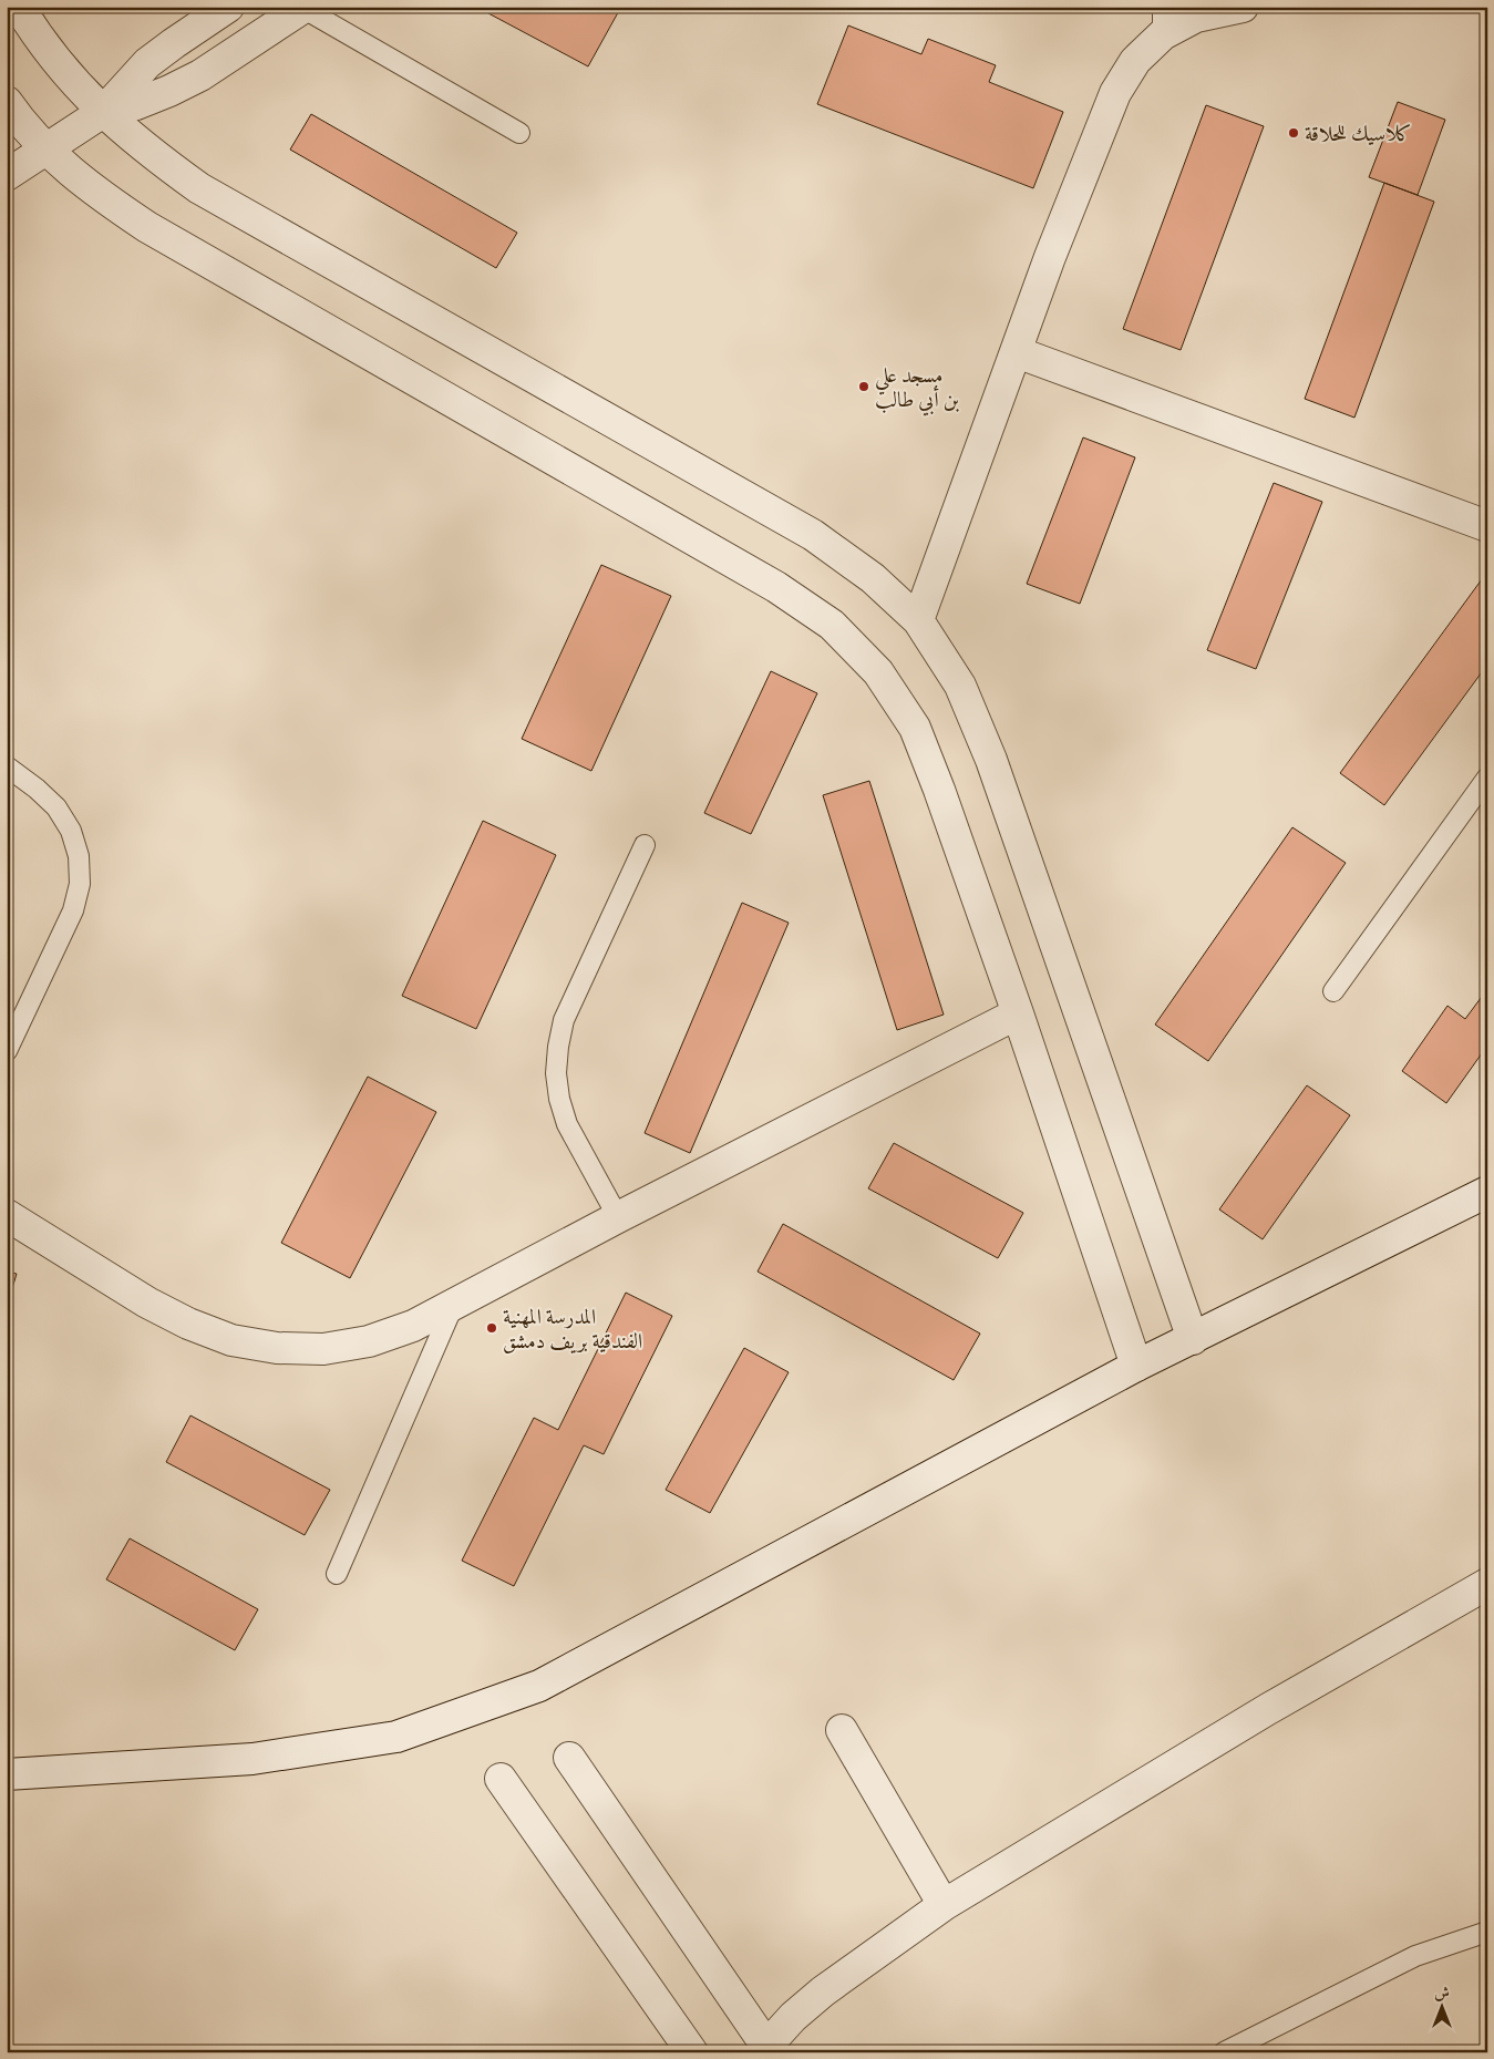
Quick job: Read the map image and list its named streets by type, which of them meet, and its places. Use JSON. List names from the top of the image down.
{
  "places": ["كلاسيك للحلاقة", "مسجد علي بن أبي طالب", "المدرسة المهنية الفندقية بريف دمشق"],
  "north": "top"
}
